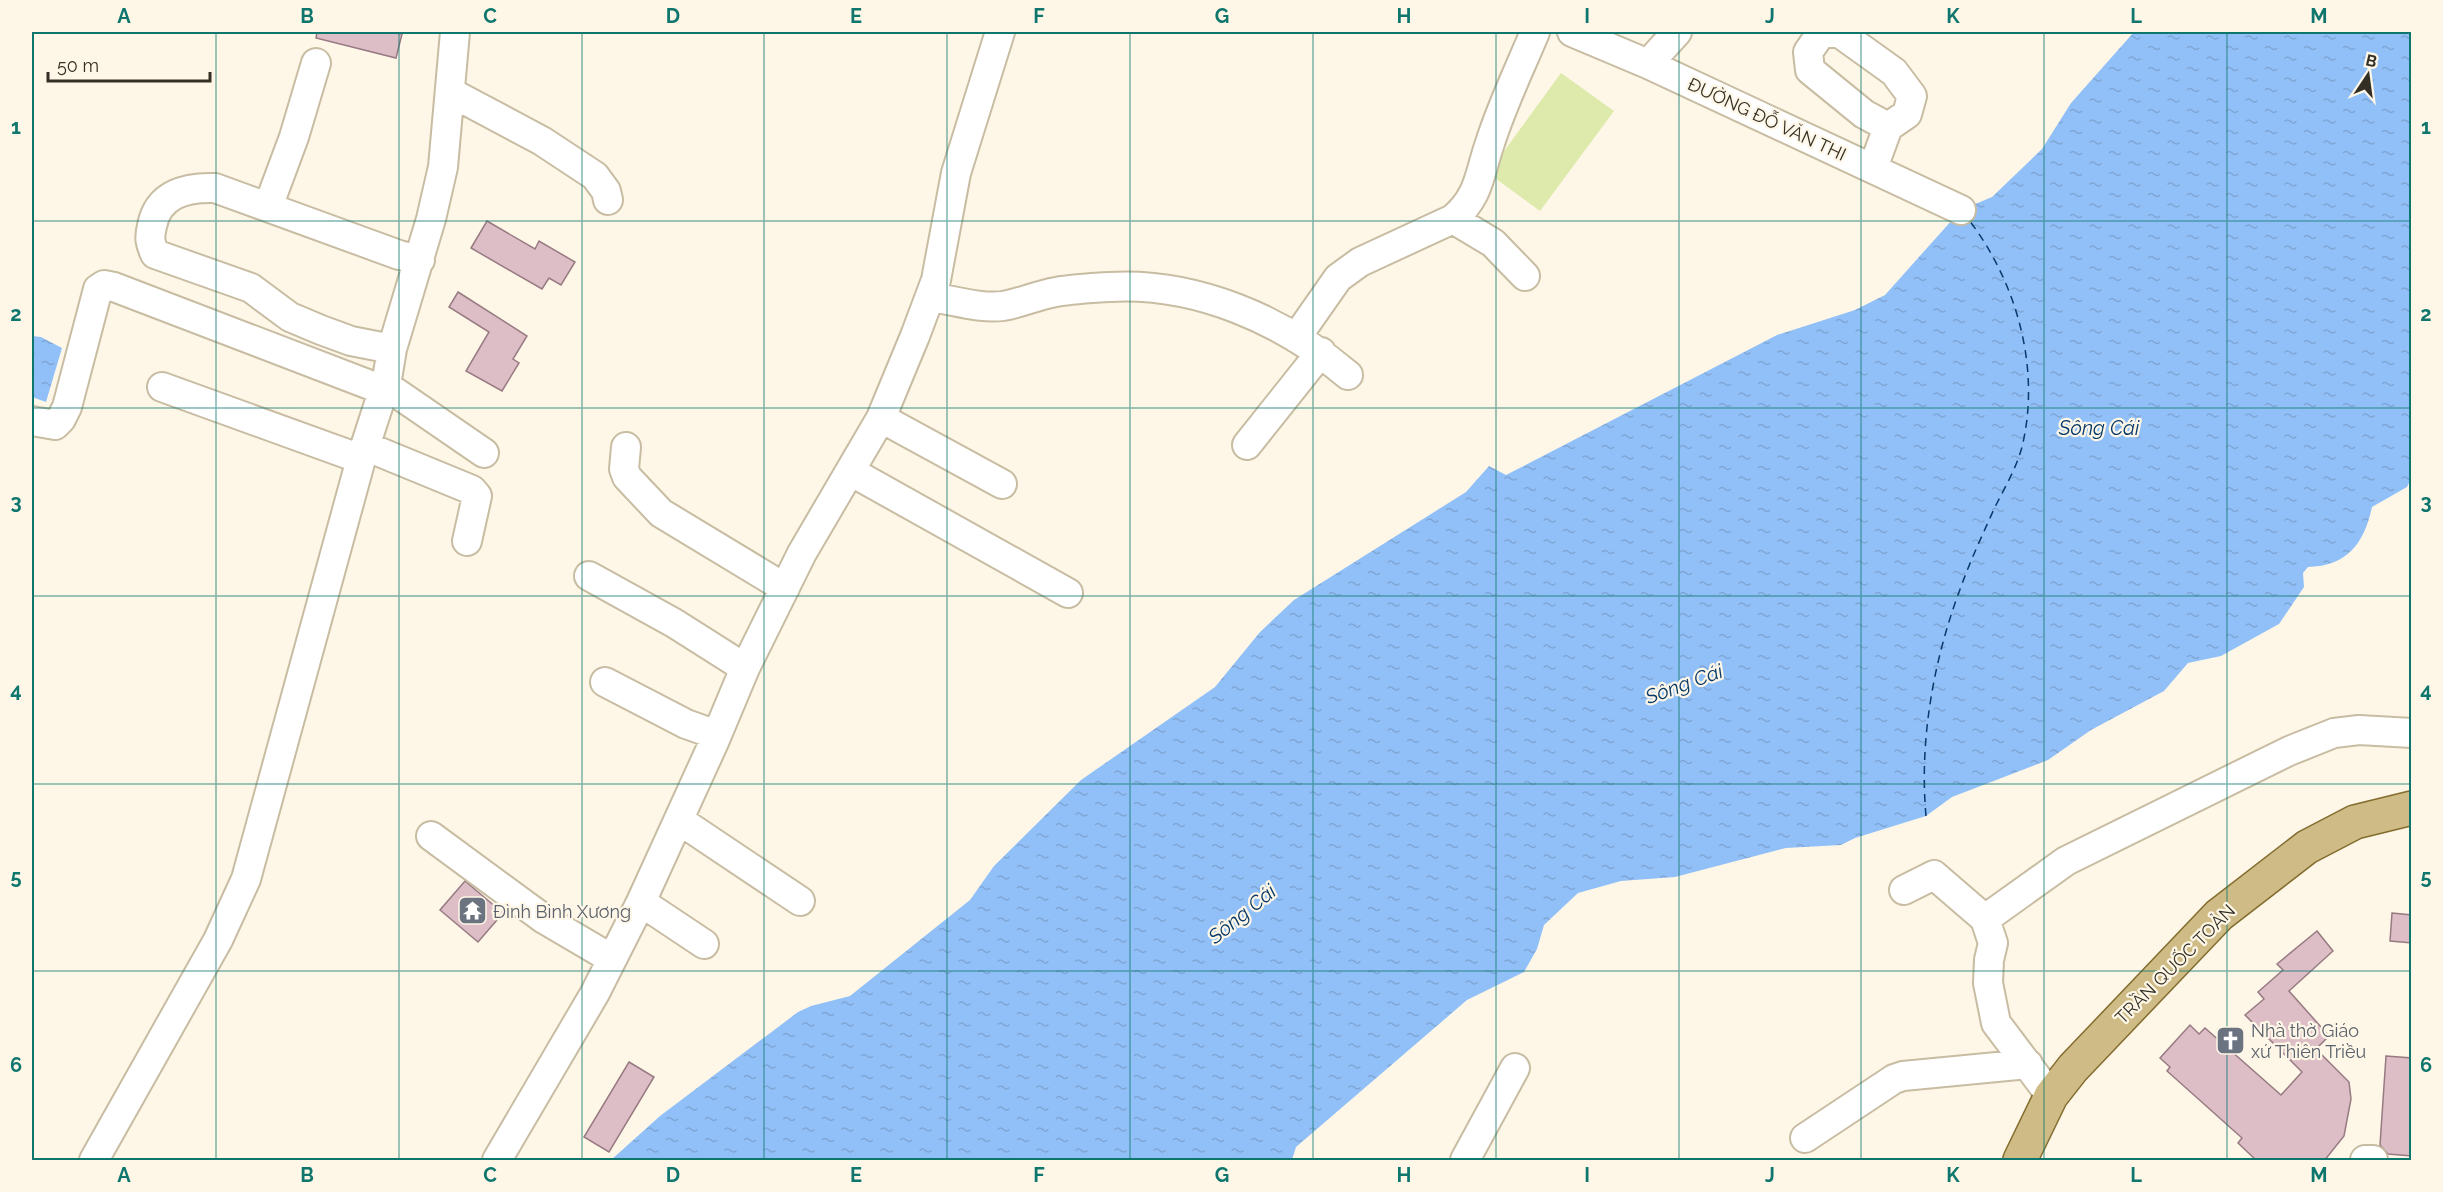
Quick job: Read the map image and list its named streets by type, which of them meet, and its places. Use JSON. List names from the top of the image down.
{
  "streets": {
    "main road": ["TRẦN QUỐC TOẢN"],
    "street": ["ĐƯỜNG ĐỖ VĂN THI"]
  },
  "water": ["Sông Cái"],
  "places": {
    "temple": ["Đình Bình Xương"],
    "church": ["Nhà thờ Giáo xứ Thiên Triều"]
  },
  "scale_bar": "50 m",
  "north": "top",
  "grid": {
    "columns": [
      "A",
      "B",
      "C",
      "D",
      "E",
      "F",
      "G",
      "H",
      "I",
      "J",
      "K",
      "L",
      "M"
    ],
    "rows": [
      "1",
      "2",
      "3",
      "4",
      "5",
      "6"
    ]
  }
}
